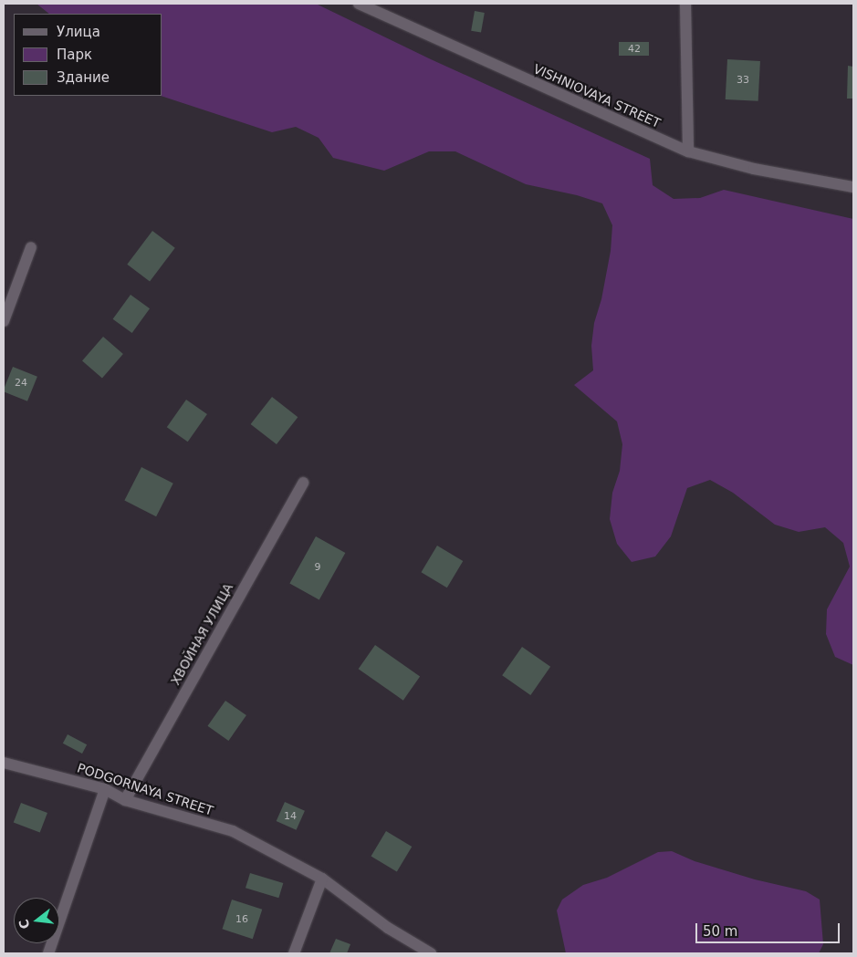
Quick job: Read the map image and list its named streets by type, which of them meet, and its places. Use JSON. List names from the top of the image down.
{
  "streets": {
    "street": ["VISHNIOVAYA STREET", "ХВОЙНАЯ УЛИЦА", "PODGORNAYA STREET"]
  },
  "crossings": [
    ["ХВОЙНАЯ УЛИЦА", "PODGORNAYA STREET"]
  ],
  "house_numbers": [
    "42",
    "33",
    "24",
    "9",
    "14",
    "16"
  ],
  "legend": ["Улица", "Парк", "Здание"],
  "scale_bar": "50 m",
  "north": "left"
}
